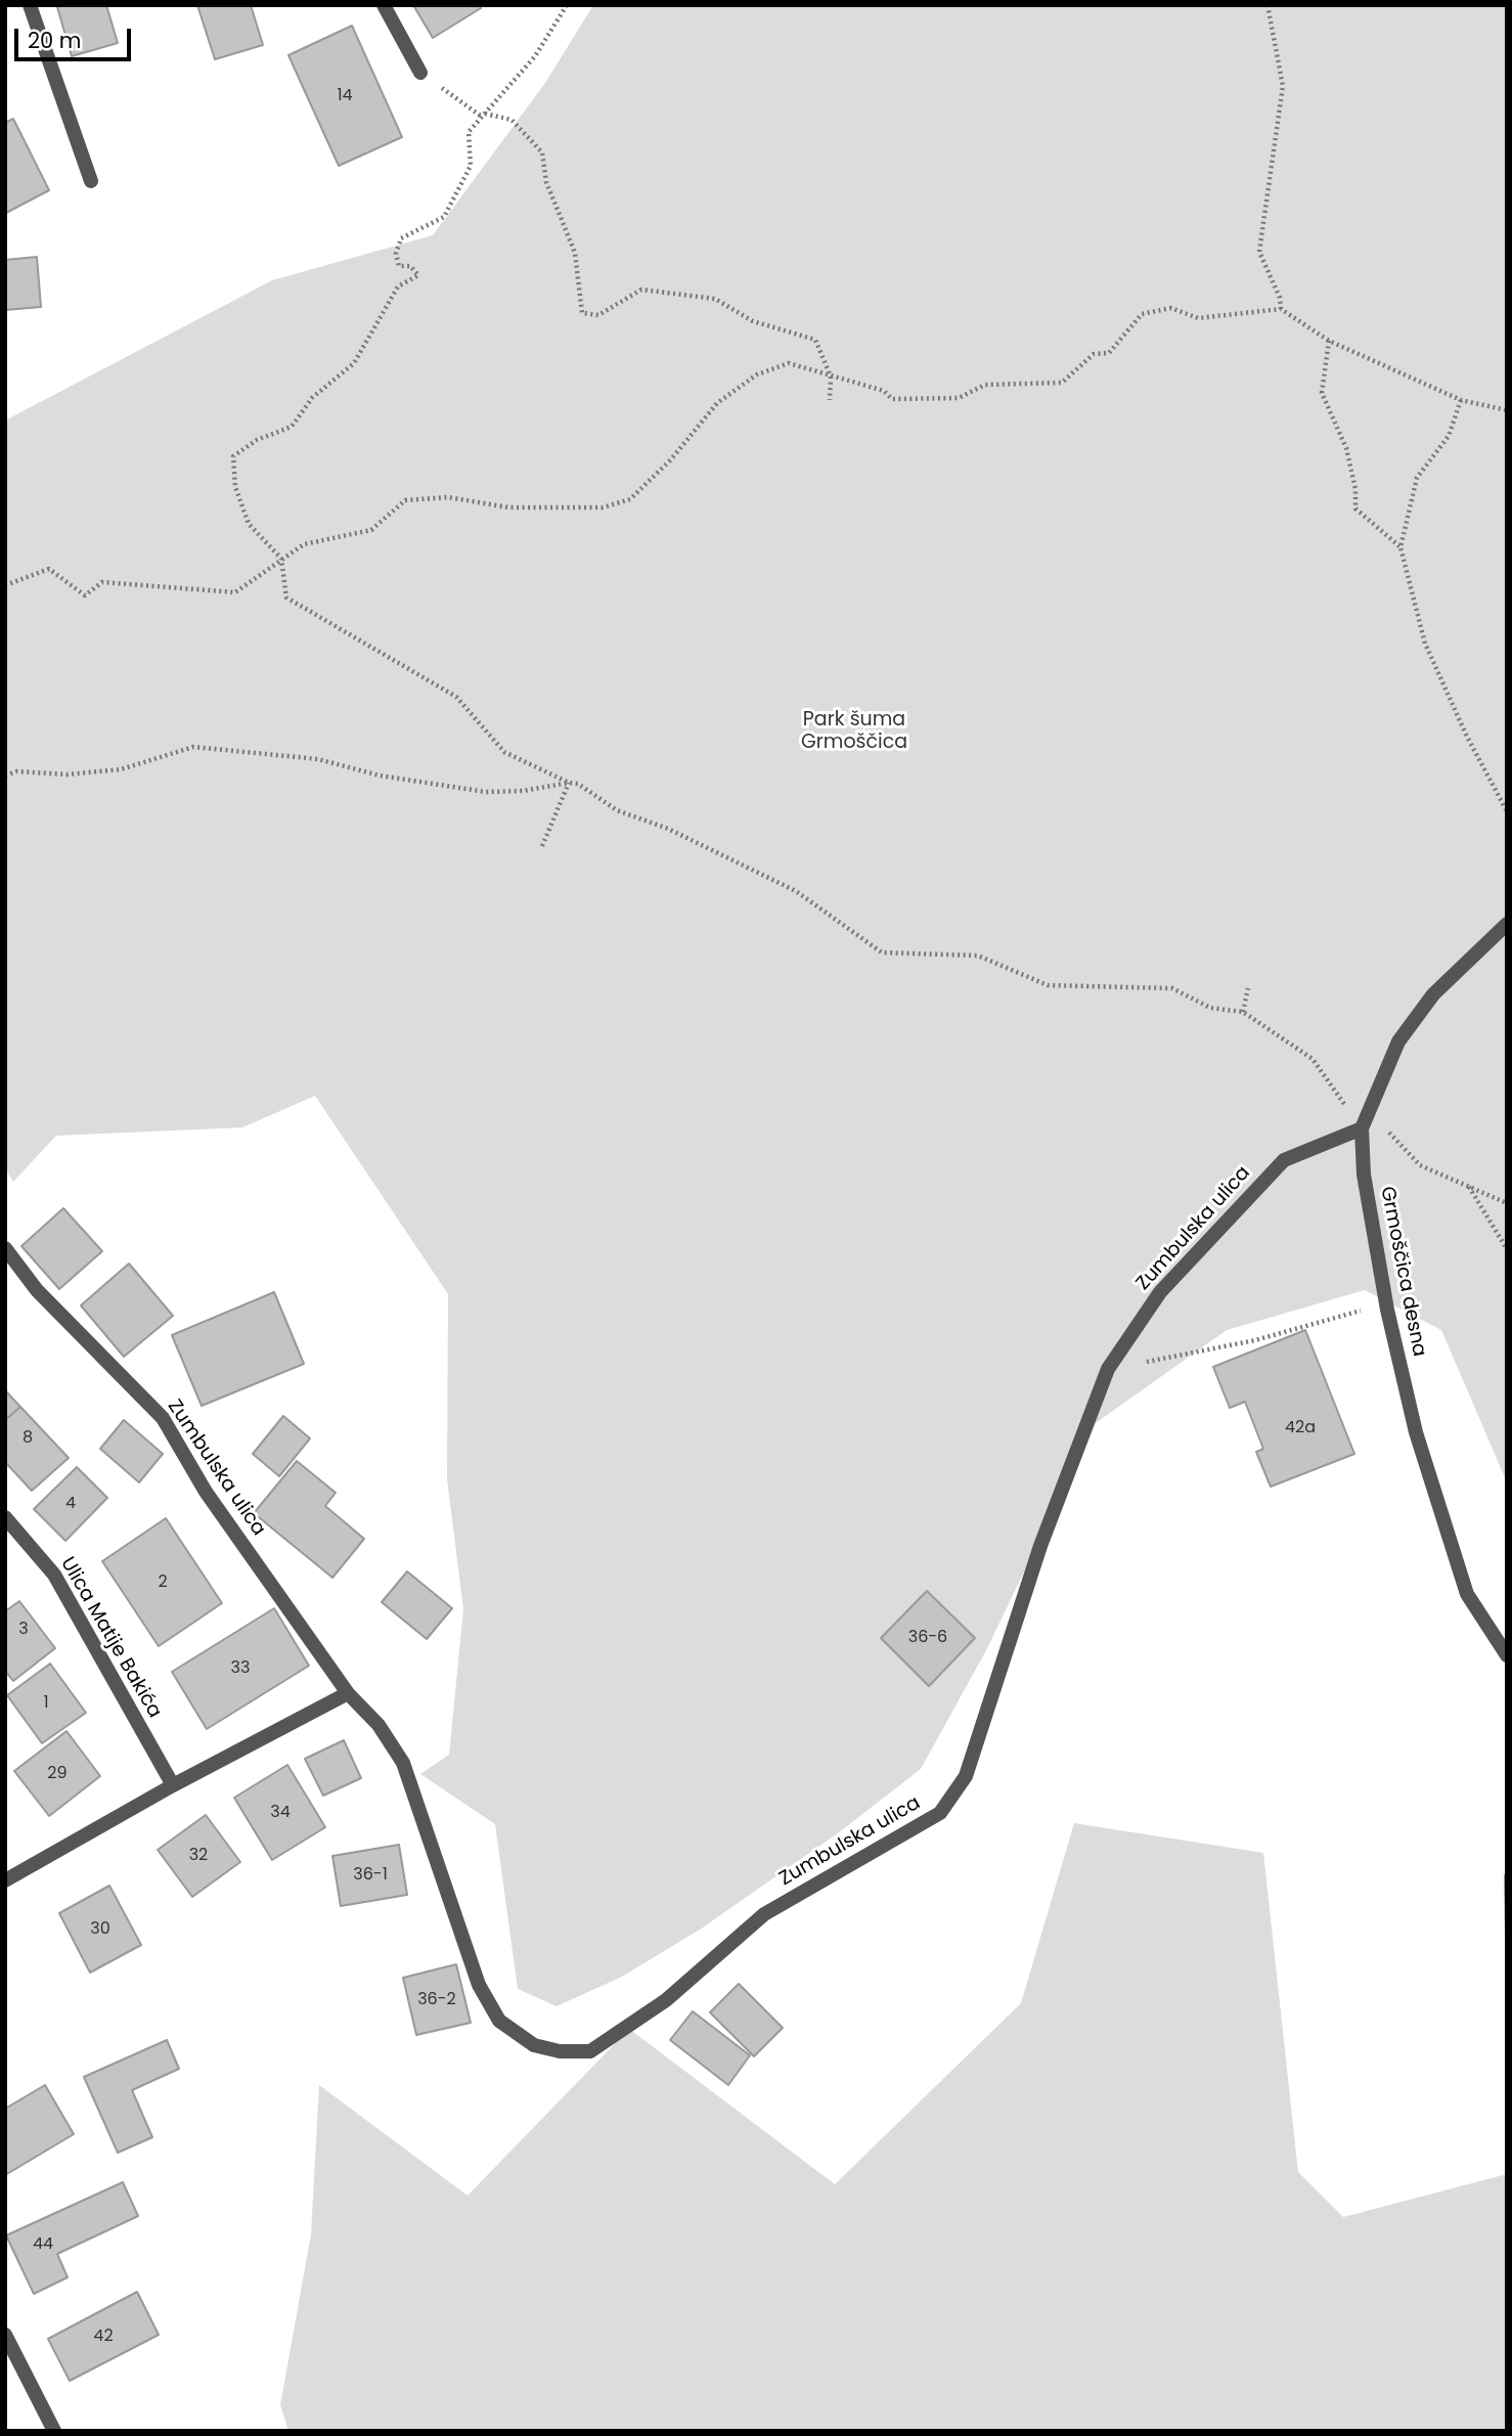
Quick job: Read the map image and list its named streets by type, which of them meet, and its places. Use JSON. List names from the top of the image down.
{
  "streets": {
    "street": ["Zumbulska ulica", "Grmoščica desna", "Ulica Matije Bakića"]
  },
  "crossings": [
    ["Zumbulska ulica", "Grmoščica desna"]
  ],
  "parks": ["Park šuma Grmoščica"],
  "house_numbers": [
    "14",
    "42a",
    "8",
    "4",
    "2",
    "3",
    "36-6",
    "33",
    "1",
    "29",
    "34",
    "32",
    "36-1",
    "30",
    "36-2",
    "44",
    "42"
  ],
  "scale_bar": "20 m"
}
